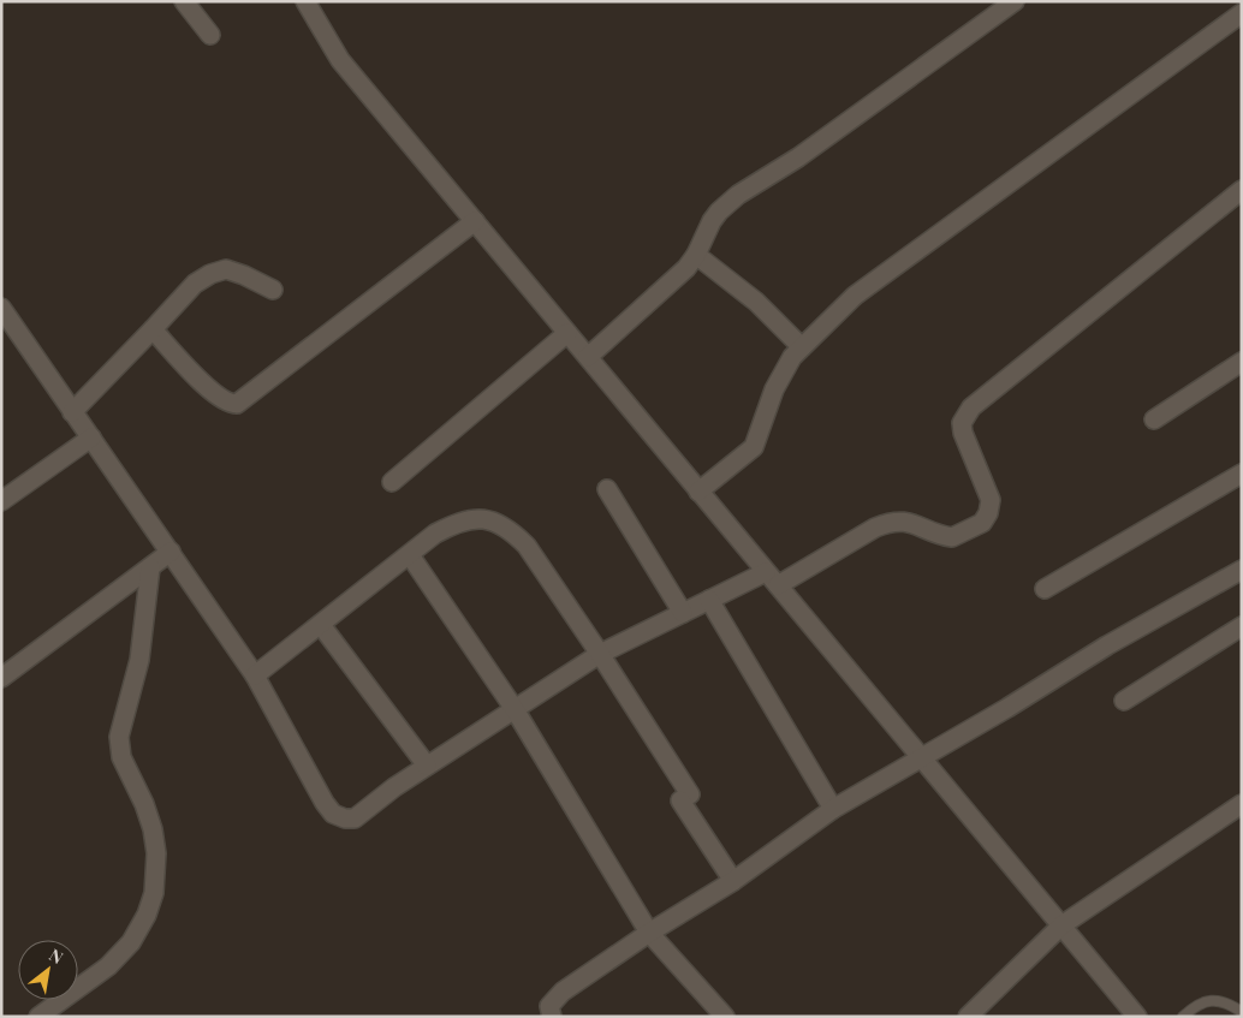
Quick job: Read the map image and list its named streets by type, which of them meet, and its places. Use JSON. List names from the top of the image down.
{
  "north": "top right"
}
